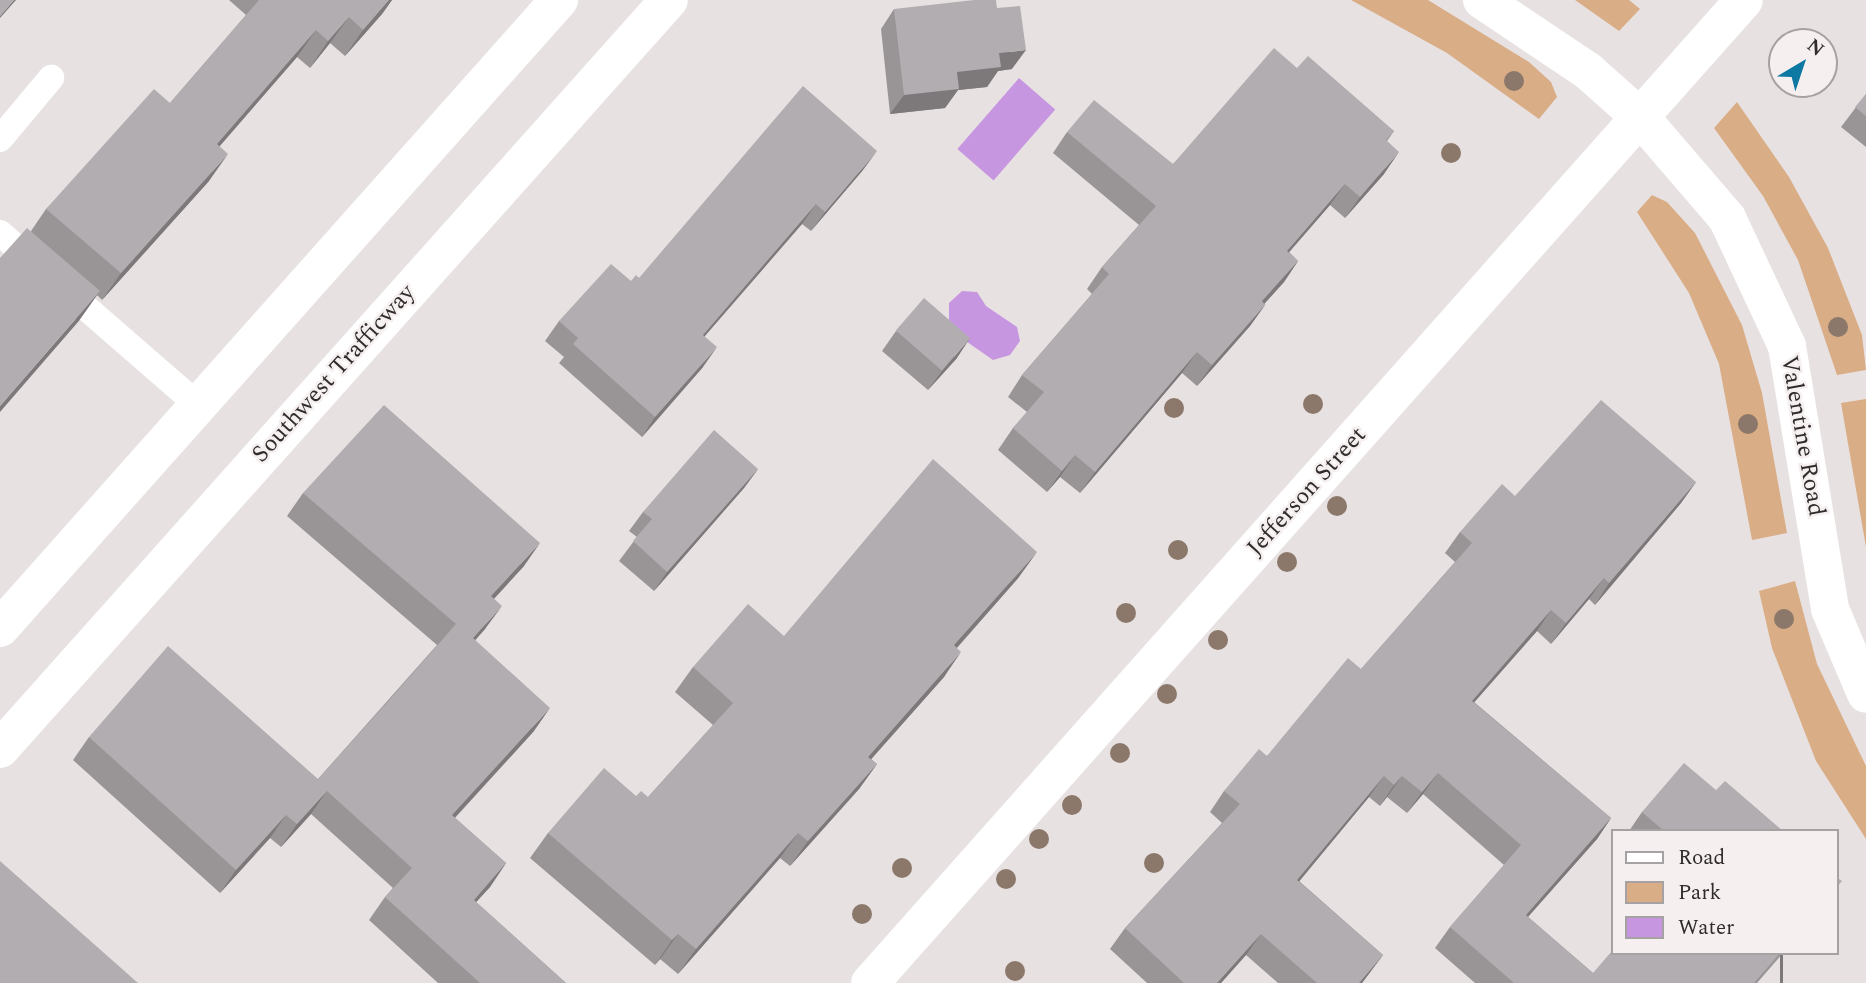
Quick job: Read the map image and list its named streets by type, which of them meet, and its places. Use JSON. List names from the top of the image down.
{
  "streets": {
    "street": ["Southwest Trafficway", "Valentine Road", "Jefferson Street"]
  },
  "crossings": [
    ["Valentine Road", "Jefferson Street"]
  ],
  "legend": ["Road", "Park", "Water"],
  "north": "top right"
}
